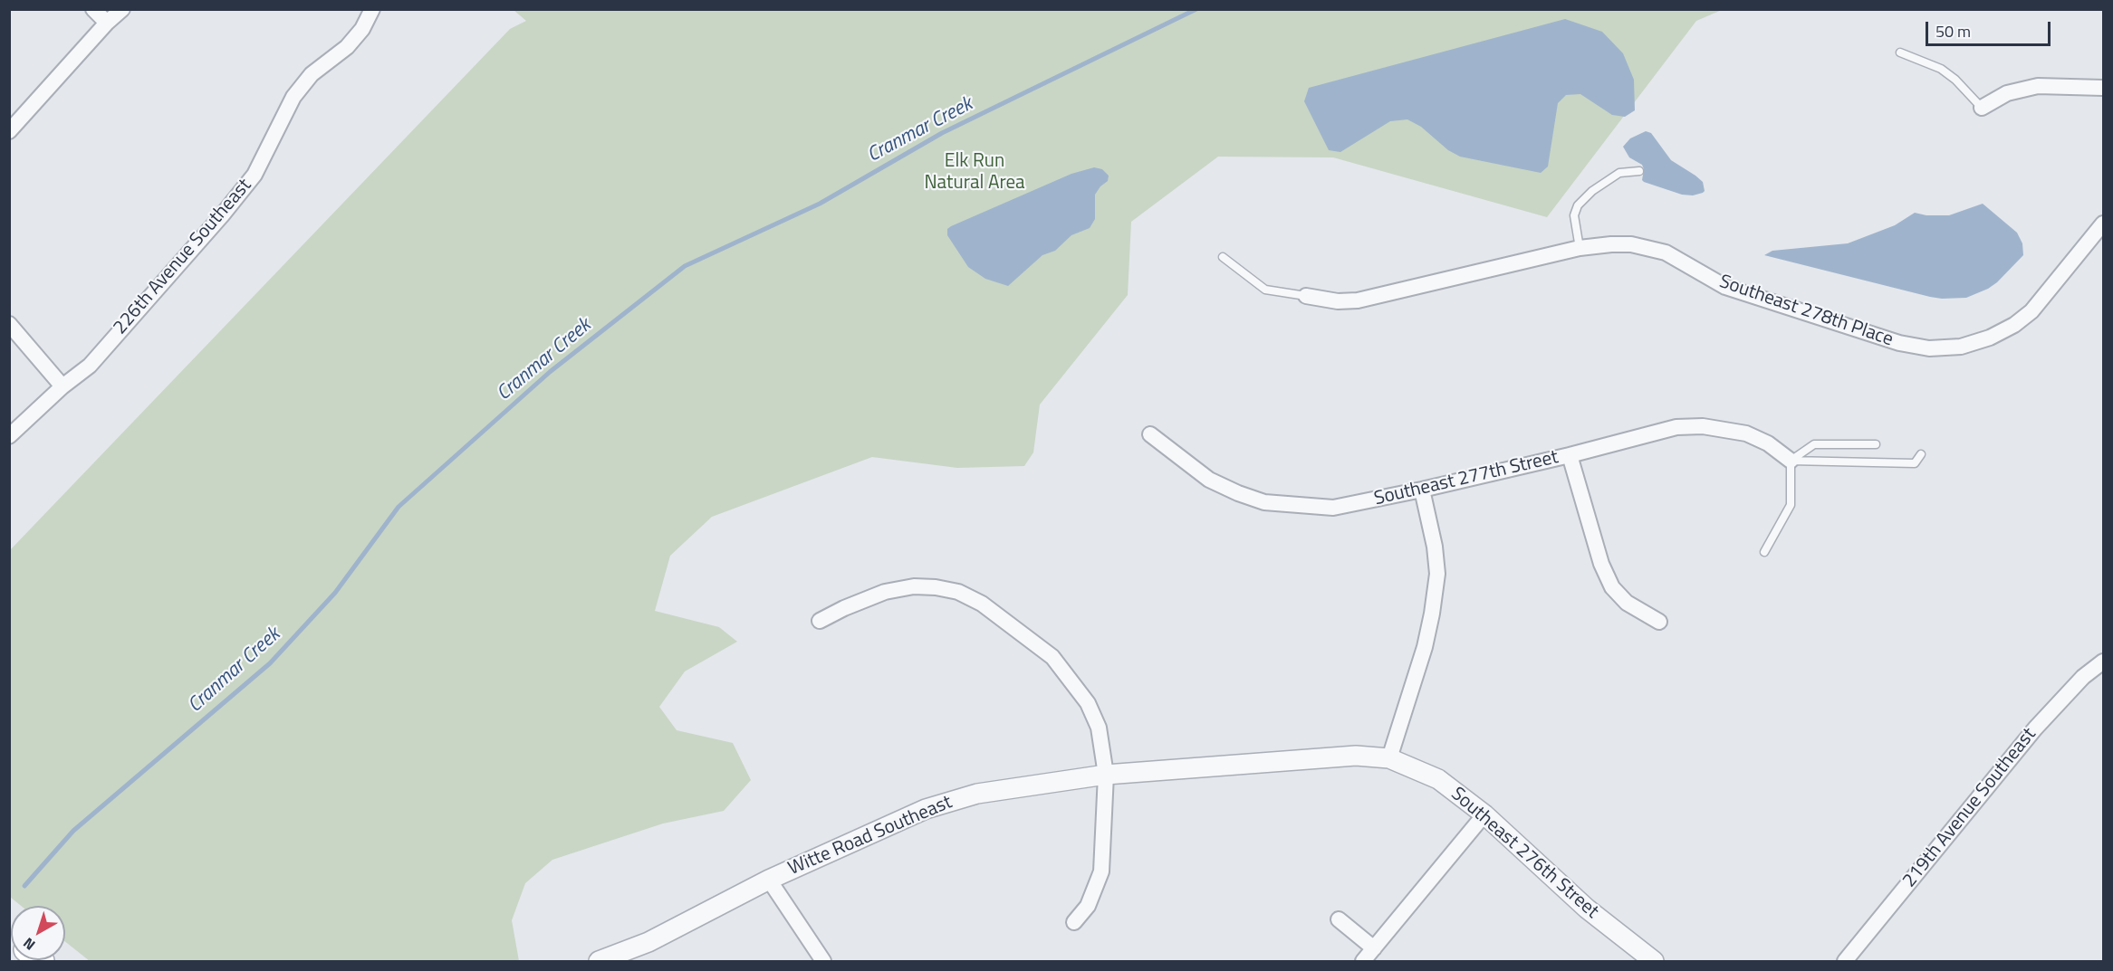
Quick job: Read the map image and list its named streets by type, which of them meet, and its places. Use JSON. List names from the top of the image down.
{
  "streets": {
    "street": [
      "226th Avenue Southeast",
      "Southeast 278th Place",
      "Southeast 277th Street",
      "219th Avenue Southeast",
      "Witte Road Southeast",
      "Southeast 276th Street"
    ]
  },
  "crossings": [
    ["Witte Road Southeast", "Southeast 276th Street"]
  ],
  "water": ["Cranmar Creek"],
  "parks": ["Elk Run Natural Area"],
  "scale_bar": "50 m",
  "north": "bottom left"
}
